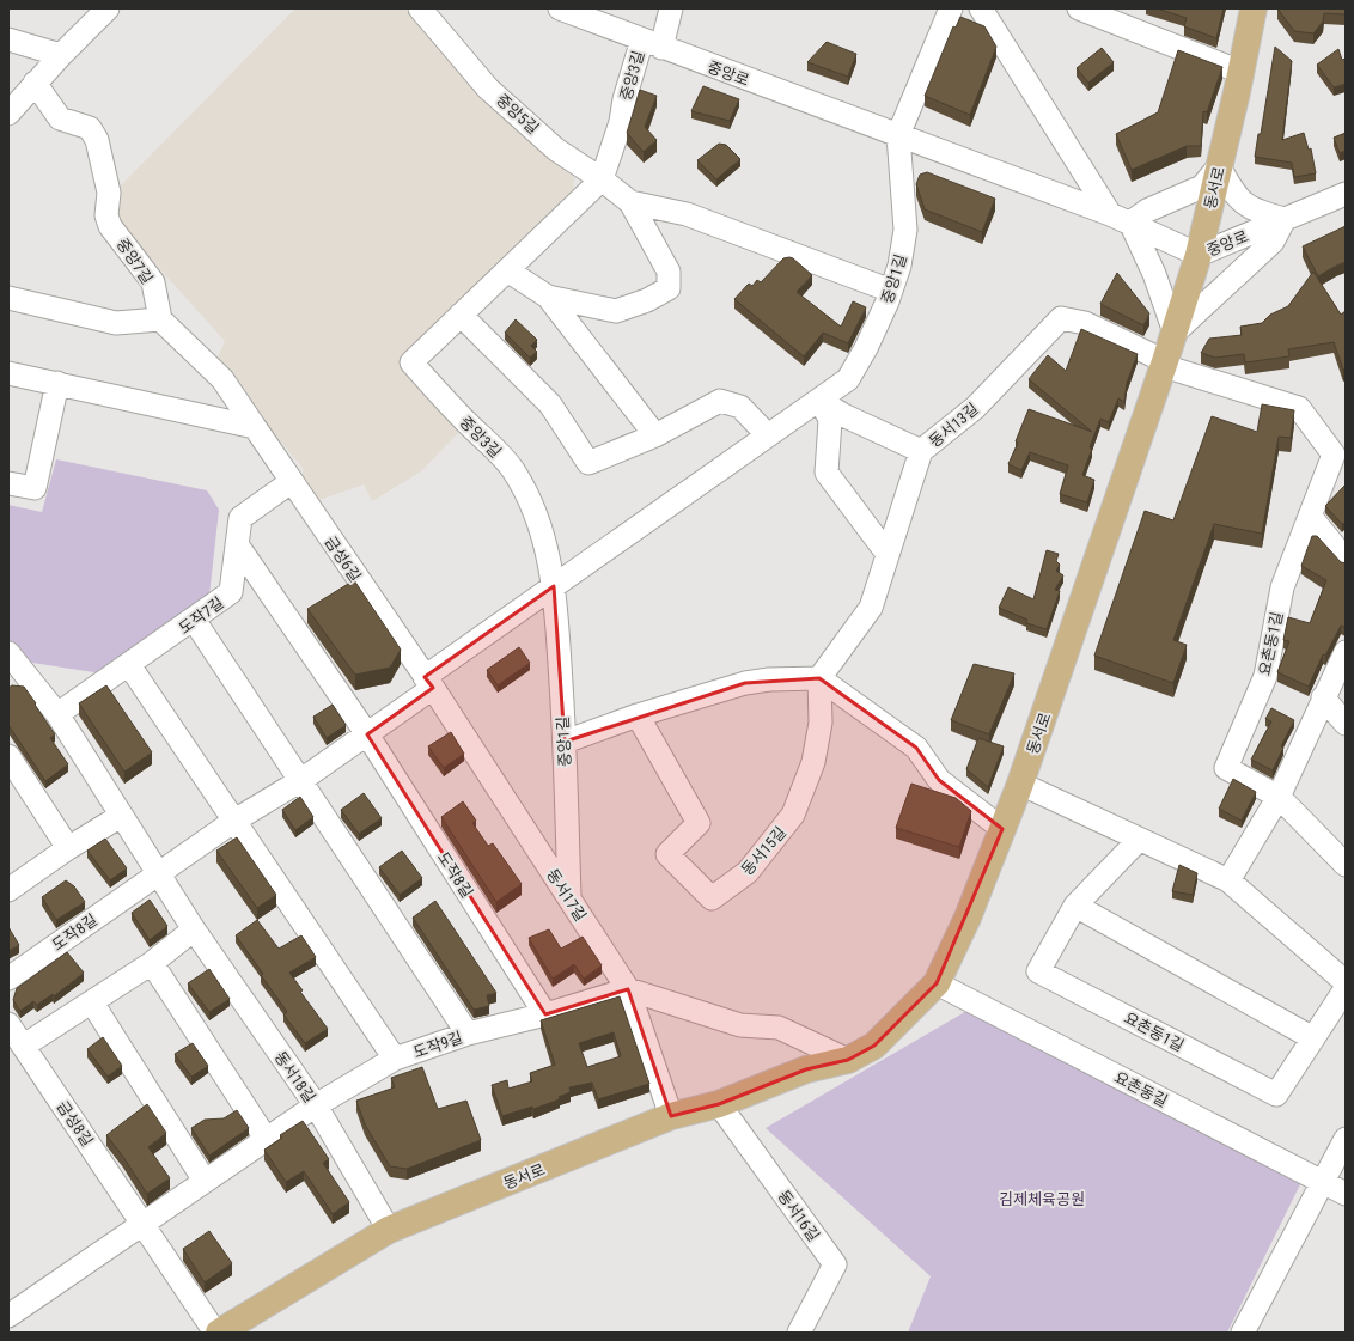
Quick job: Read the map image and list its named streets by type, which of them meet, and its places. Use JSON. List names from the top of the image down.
{
  "streets": {
    "main road": ["동서로"],
    "street": [
      "중앙로",
      "중앙3길",
      "중앙5길",
      "중앙7길",
      "중앙1길",
      "동서13길",
      "금성6길",
      "도작7길",
      "요촌동1길",
      "동서15길",
      "도작8길",
      "동서17길",
      "도작9길",
      "동서18길",
      "요촌동길",
      "금성8길",
      "동서16길"
    ]
  },
  "crossings": [
    ["중앙로", "중앙3길"],
    ["중앙로", "동서로"],
    ["중앙로", "중앙1길"],
    ["중앙3길", "중앙5길"],
    ["중앙3길", "중앙1길"],
    ["중앙5길", "중앙1길"],
    ["동서로", "동서13길"],
    ["동서로", "동서17길"],
    ["동서로", "동서18길"],
    ["동서로", "요촌동길"],
    ["동서로", "동서16길"],
    ["중앙7길", "금성6길"],
    ["중앙1길", "금성6길"],
    ["중앙1길", "도작8길"],
    ["중앙1길", "동서17길"],
    ["동서13길", "동서15길"],
    ["금성6길", "도작7길"],
    ["금성6길", "도작8길"],
    ["금성6길", "동서17길"],
    ["도작7길", "도작8길"],
    ["도작8길", "동서17길"],
    ["도작8길", "도작9길"],
    ["도작8길", "동서18길"],
    ["동서17길", "도작9길"],
    ["도작9길", "동서18길"],
    ["도작9길", "금성8길"]
  ],
  "parks": ["김제체육공원"]
}
